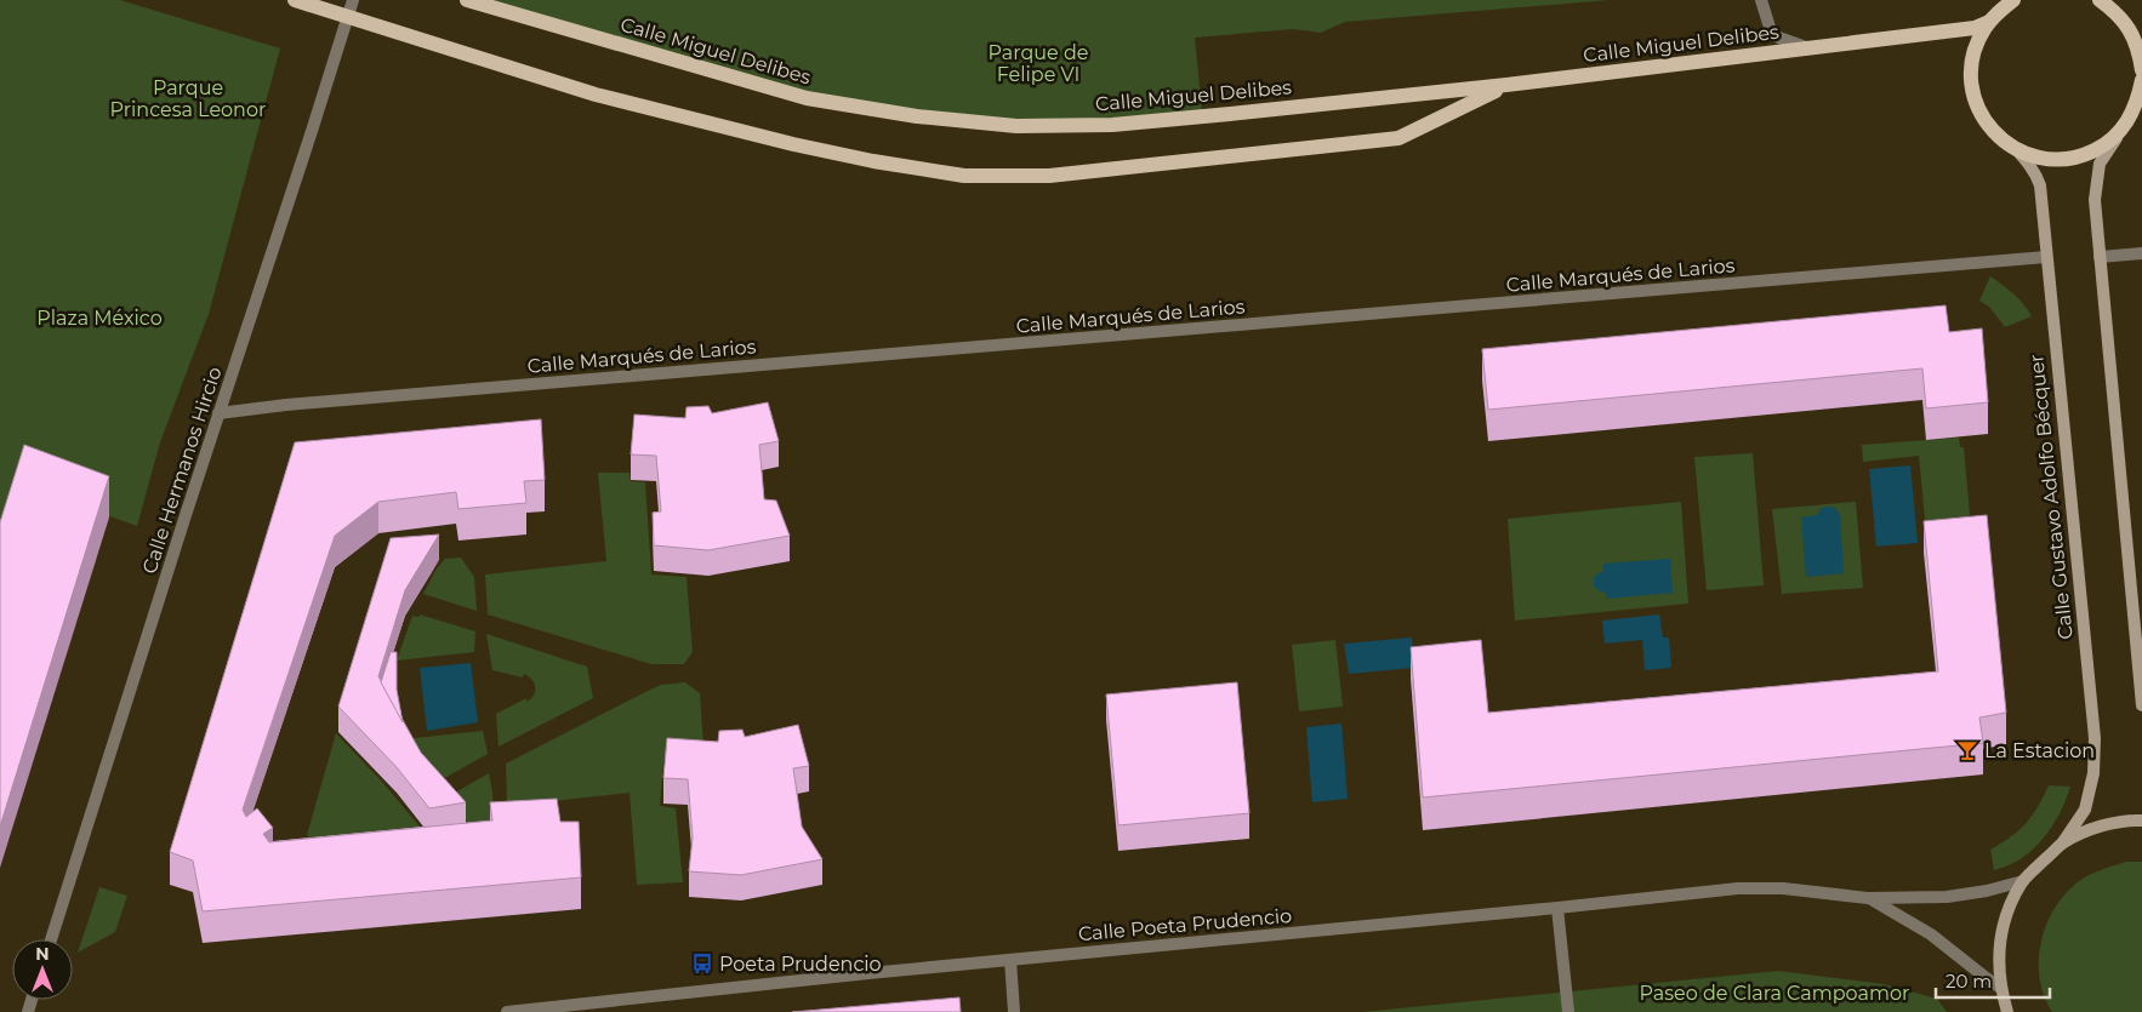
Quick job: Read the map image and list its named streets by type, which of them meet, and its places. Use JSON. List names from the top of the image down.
{
  "streets": {
    "main road": ["Calle Miguel Delibes", "Calle Gustavo Adolfo Bécquer"],
    "street": ["Calle Marqués de Larios", "Calle Hermanos Hircio", "Calle Poeta Prudencio"]
  },
  "crossings": [
    ["Calle Miguel Delibes", "Calle Gustavo Adolfo Bécquer"],
    ["Calle Marqués de Larios", "Calle Hermanos Hircio"],
    ["Calle Marqués de Larios", "Calle Gustavo Adolfo Bécquer"]
  ],
  "parks": [
    "Parque de Felipe VI",
    "Parque Princesa Leonor",
    "Plaza México",
    "Paseo de Clara Campoamor"
  ],
  "places": {
    "bar": ["La Estacion"],
    "bus stop": ["Poeta Prudencio"]
  },
  "scale_bar": "20 m",
  "north": "top"
}
